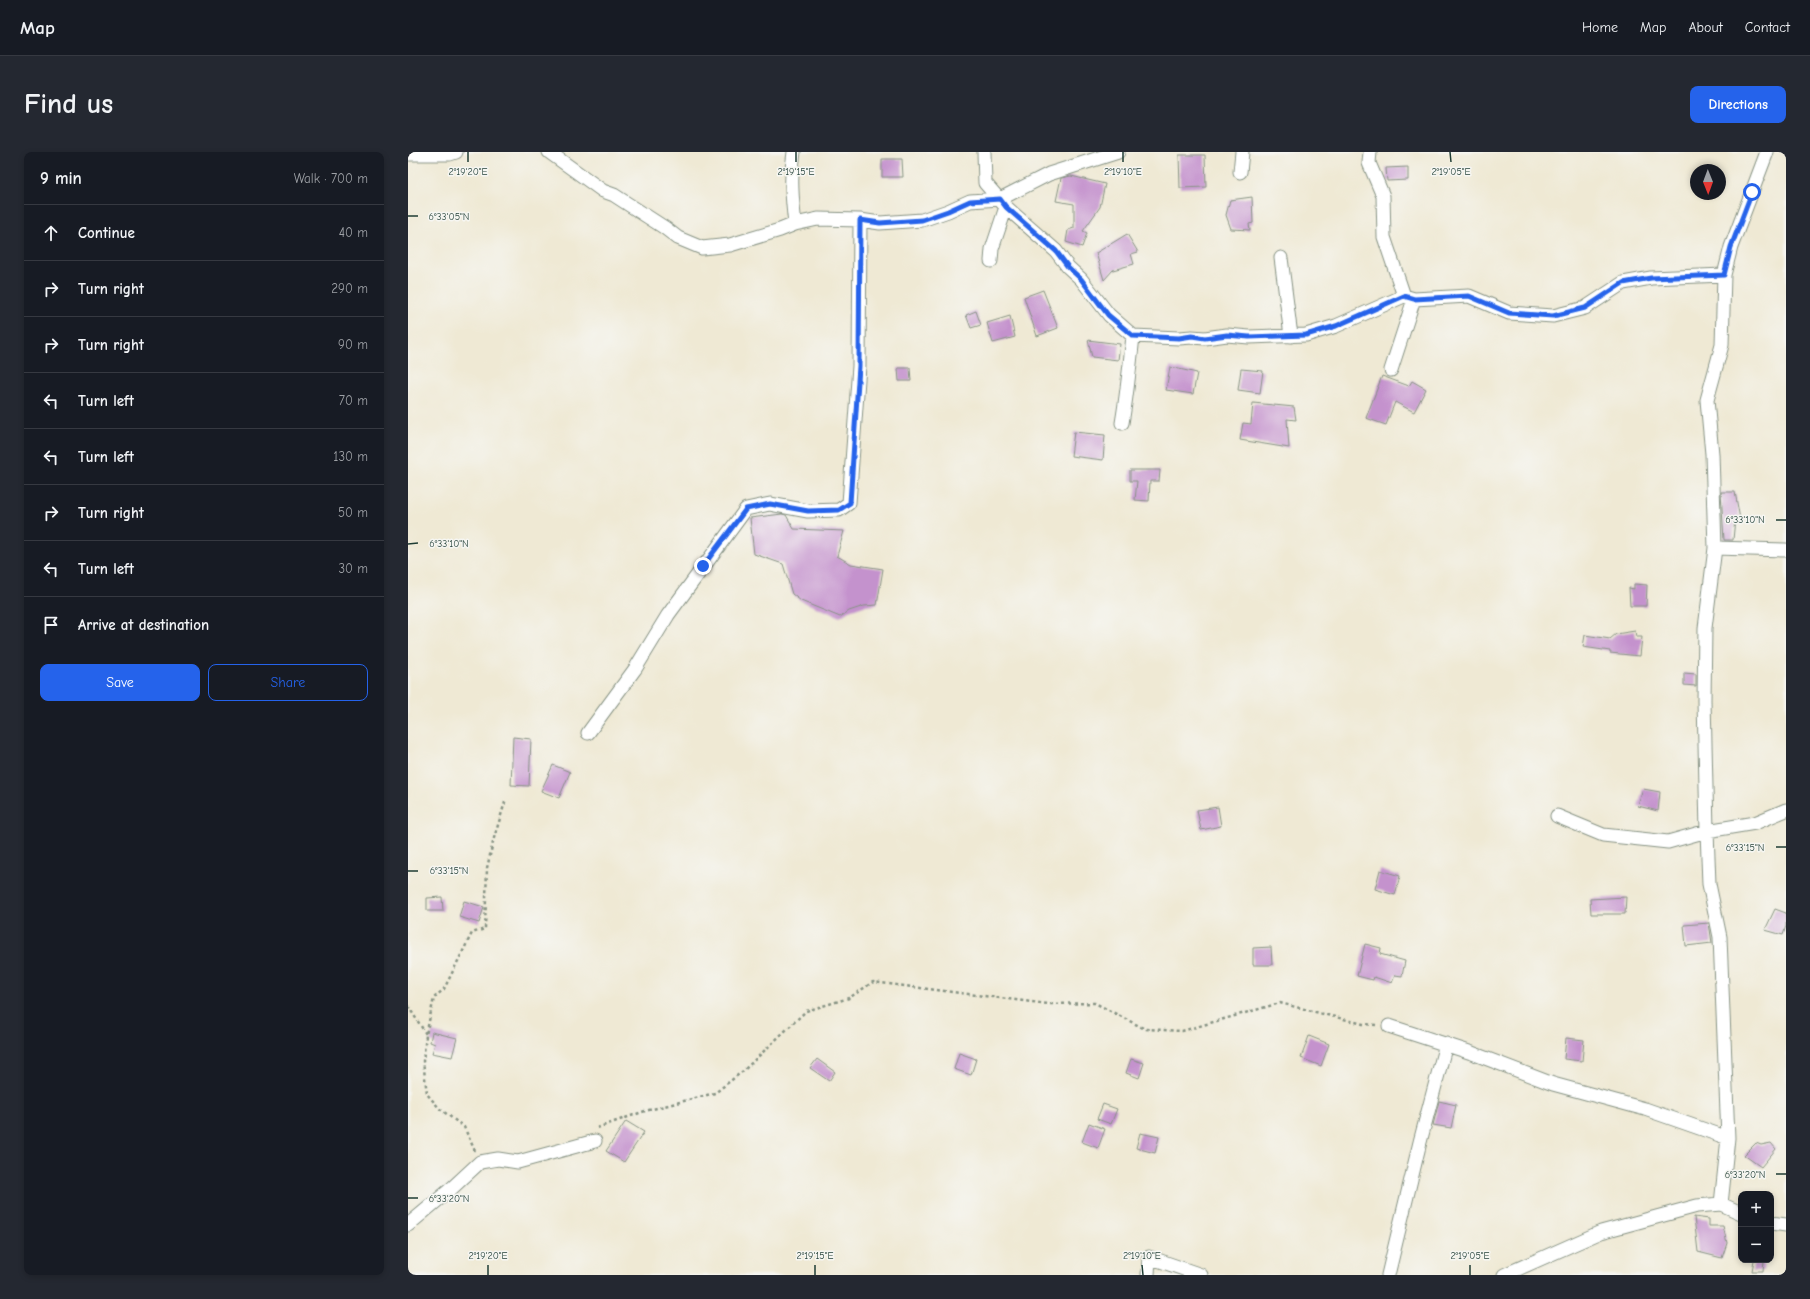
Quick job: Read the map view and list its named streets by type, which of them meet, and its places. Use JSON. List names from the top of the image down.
{
  "north": "bottom",
  "page": {
    "header": "Map",
    "nav": [
      "Home",
      "Map",
      "About",
      "Contact"
    ],
    "buttons": [
      "Directions",
      ["Save", "Share"]
    ],
    "title": "Find us",
    "heading": ["9 min", "Walk · 700 m"],
    "list": [
      ["Continue", "40 m"],
      ["Turn right", "290 m"],
      ["Turn right", "90 m"],
      ["Turn left", "70 m"],
      ["Turn left", "130 m"],
      ["Turn right", "50 m"],
      ["Turn left", "30 m"],
      "Arrive at destination"
    ],
    "map_buttons": ["+", "−"]
  },
  "coordinates": [
    "2°19'20\"E",
    "2°19'15\"E",
    "2°19'10\"E",
    "2°19'05\"E",
    "6°33'05\"N",
    "6°33'10\"N",
    "6°33'15\"N",
    "6°33'20\"N"
  ]
}
